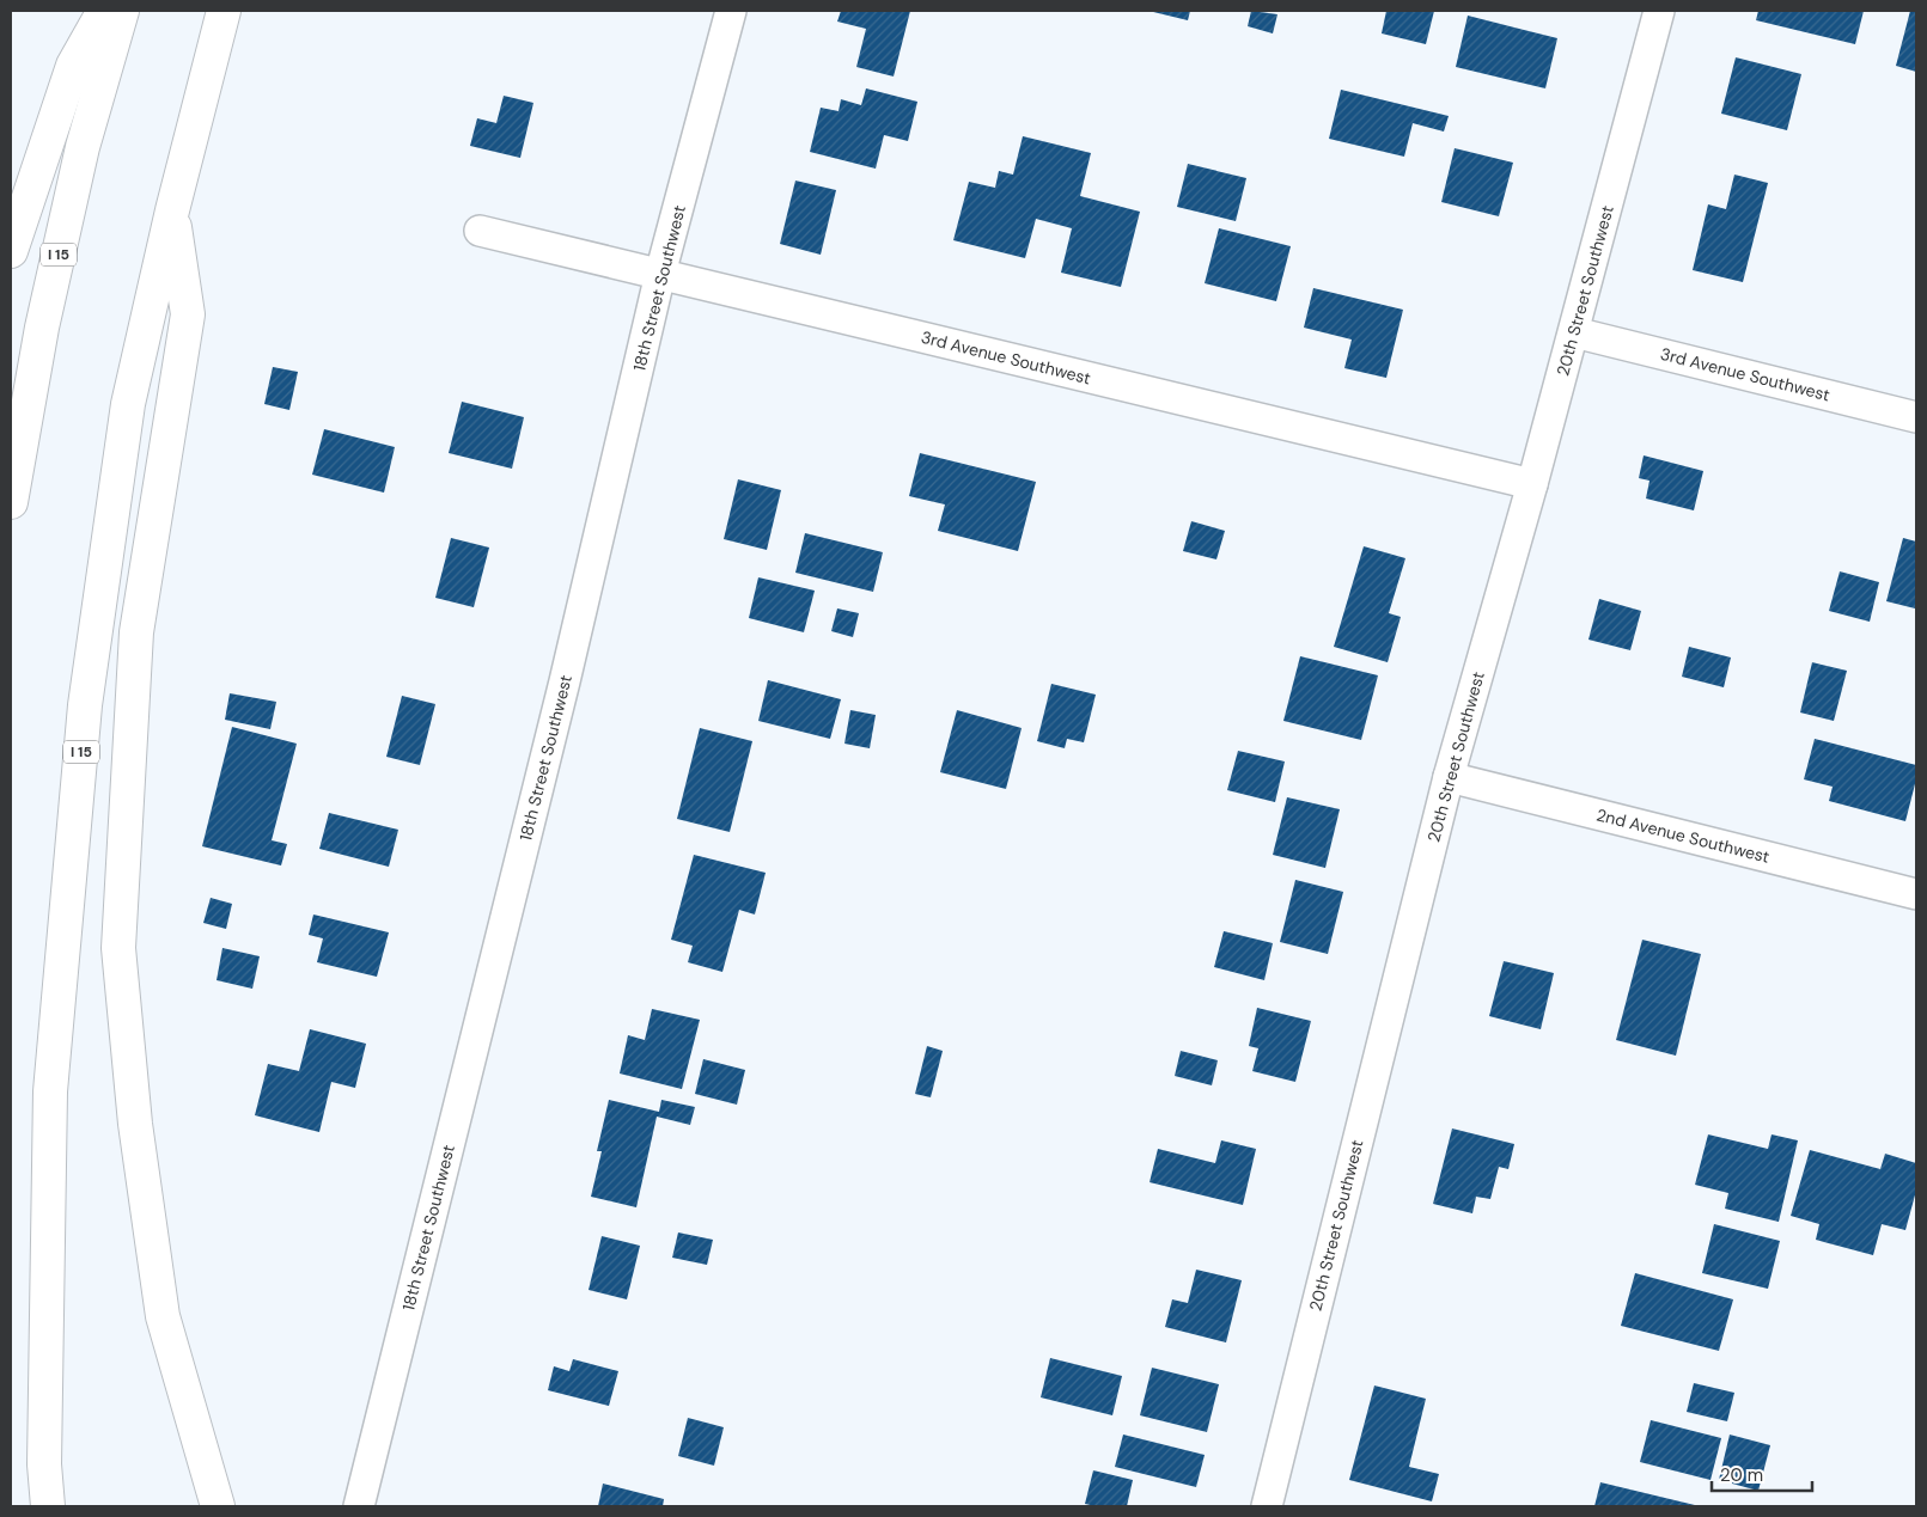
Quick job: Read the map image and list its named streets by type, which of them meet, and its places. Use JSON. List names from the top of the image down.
{
  "streets": {
    "highway": ["I 15"],
    "street": [
      "18th Street Southwest",
      "20th Street Southwest",
      "3rd Avenue Southwest",
      "2nd Avenue Southwest"
    ]
  },
  "crossings": [
    ["18th Street Southwest", "3rd Avenue Southwest"],
    ["20th Street Southwest", "3rd Avenue Southwest"],
    ["20th Street Southwest", "2nd Avenue Southwest"]
  ],
  "scale_bar": "20 m"
}
